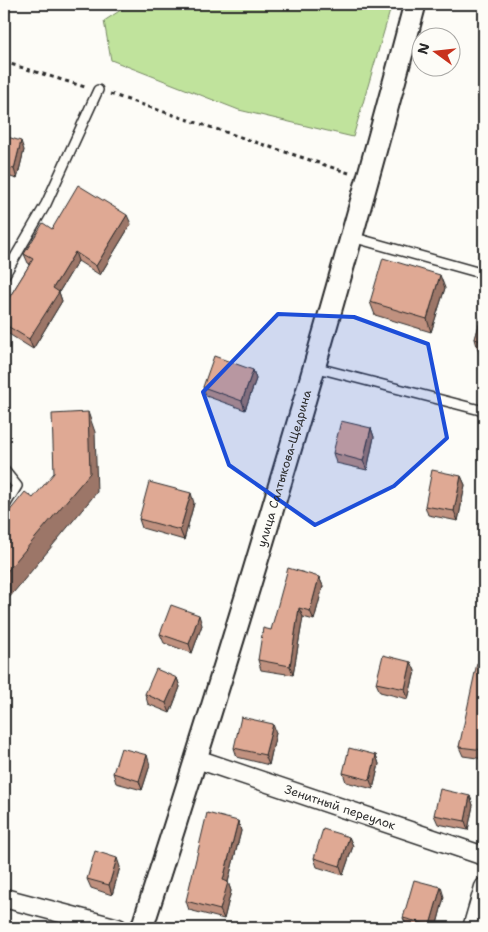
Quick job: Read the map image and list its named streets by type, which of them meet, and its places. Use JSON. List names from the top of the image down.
{
  "streets": {
    "street": ["улица Салтыкова-Щедрина", "Зенитный переулок"]
  },
  "crossings": [
    ["улица Салтыкова-Щедрина", "Зенитный переулок"]
  ],
  "north": "left"
}
